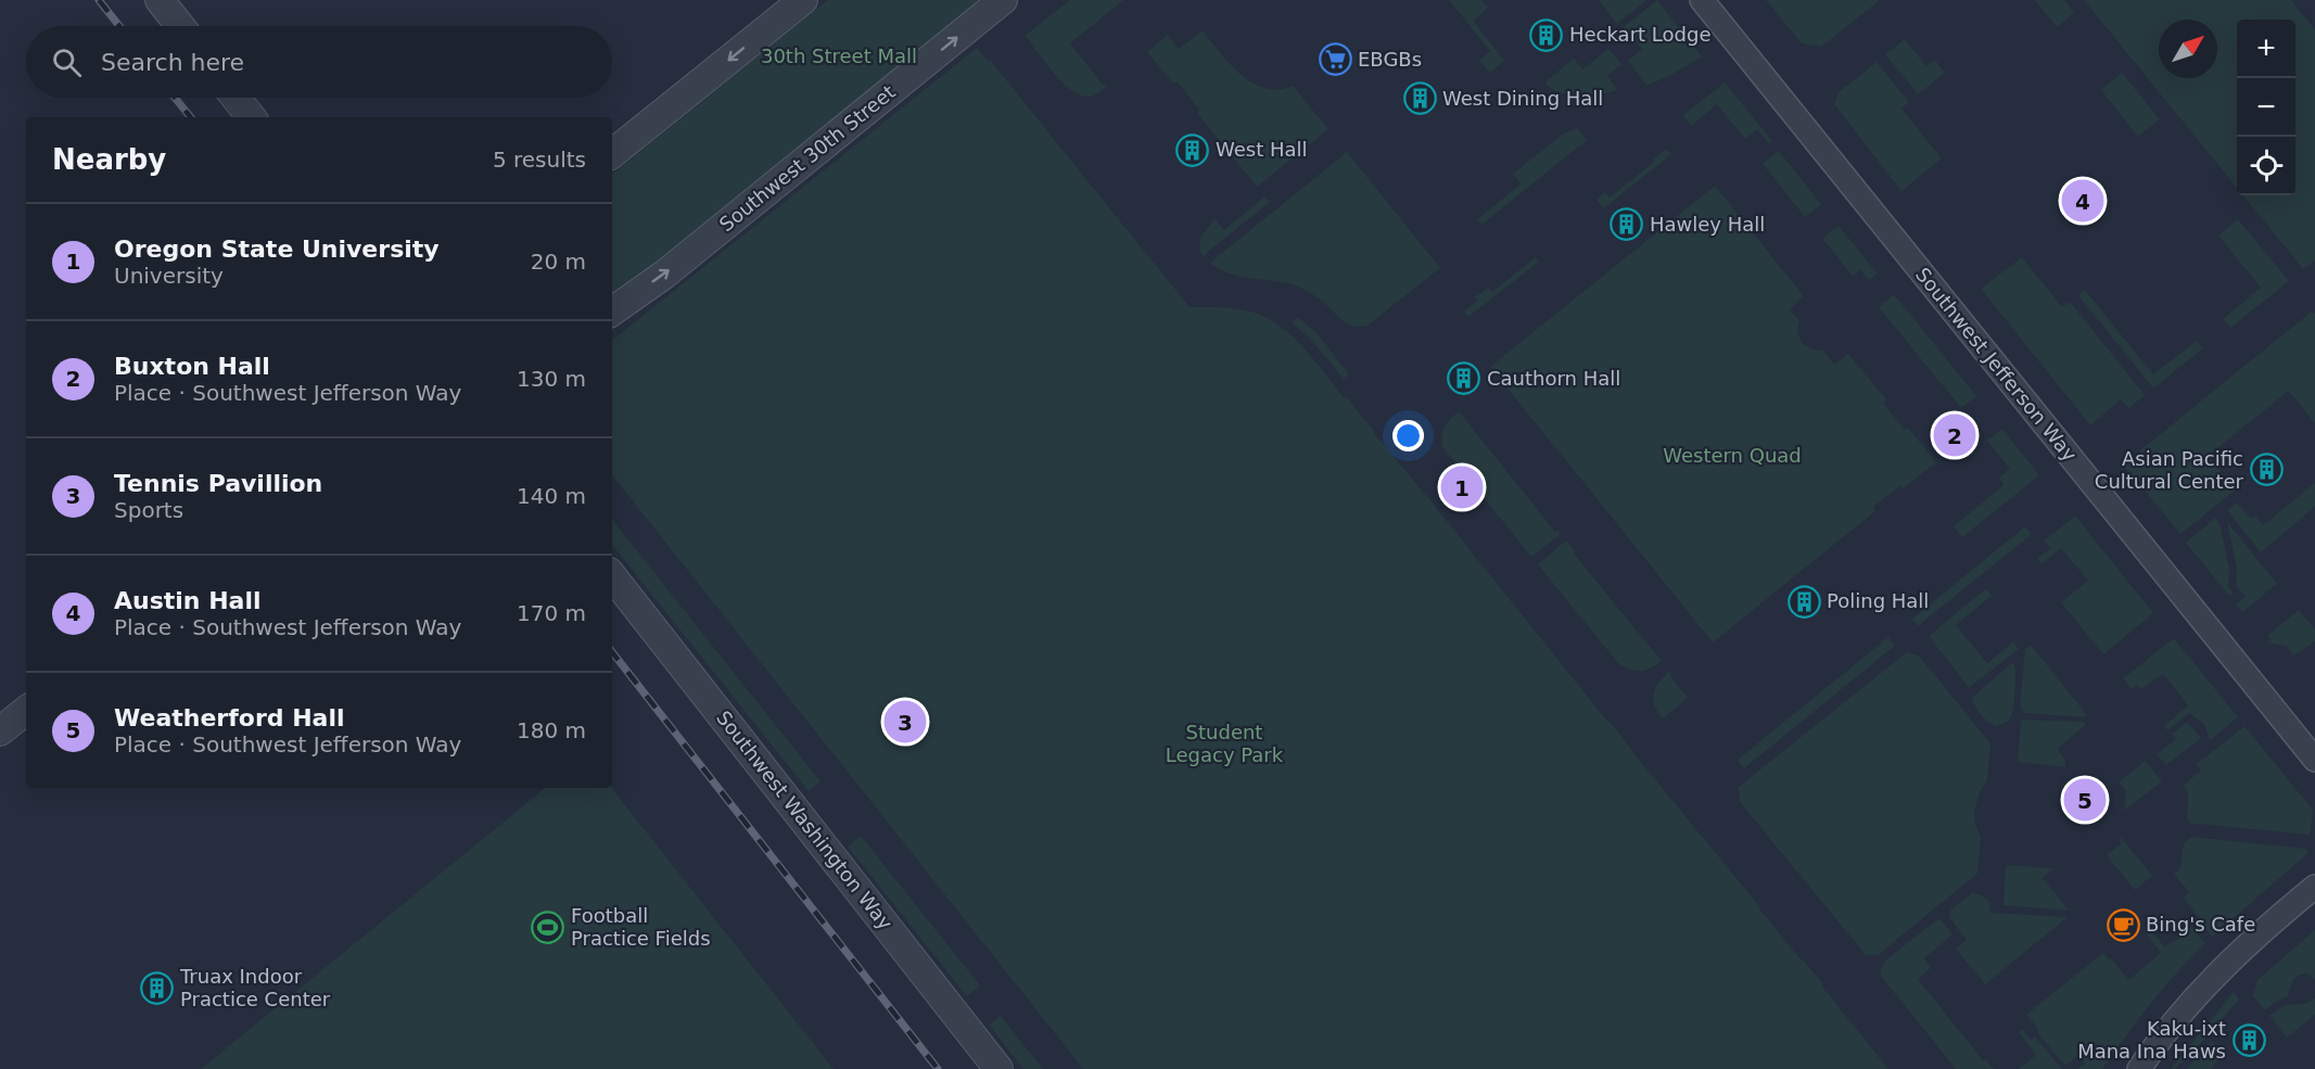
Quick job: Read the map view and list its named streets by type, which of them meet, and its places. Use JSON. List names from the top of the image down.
{
  "streets": {
    "street": ["Southwest 30th Street", "Southwest Jefferson Way", "Southwest Washington Way"]
  },
  "parks": ["30th Street Mall", "Western Quad", "Student Legacy Park"],
  "places": {
    "building": [
      "Heckart Lodge",
      "West Dining Hall",
      "West Hall",
      "Hawley Hall",
      "Cauthorn Hall",
      "Asian Pacific Cultural Center",
      "Poling Hall",
      "Truax Indoor Practice Center",
      "Kaku-ixt Mana Ina Haws"
    ],
    "supermarket": ["EBGBs"],
    "cafe": ["Bing's Cafe"],
    "sports": ["Football Practice Fields"]
  },
  "north": "top right",
  "page": {
    "map_buttons": ["+", "−"],
    "search": "Search here",
    "heading": ["Nearby", "5 results"],
    "pins": [
      "4",
      "2",
      "1",
      "3",
      "5"
    ],
    "list": [
      {
        "mark": "1",
        "name": "Oregon State University",
        "note": "University",
        "value": "20 m"
      },
      {
        "mark": "2",
        "name": "Buxton Hall",
        "note": "Place · Southwest Jefferson Way",
        "value": "130 m"
      },
      {
        "mark": "3",
        "name": "Tennis Pavillion",
        "note": "Sports",
        "value": "140 m"
      },
      {
        "mark": "4",
        "name": "Austin Hall",
        "note": "Place · Southwest Jefferson Way",
        "value": "170 m"
      },
      {
        "mark": "5",
        "name": "Weatherford Hall",
        "note": "Place · Southwest Jefferson Way",
        "value": "180 m"
      }
    ]
  }
}
